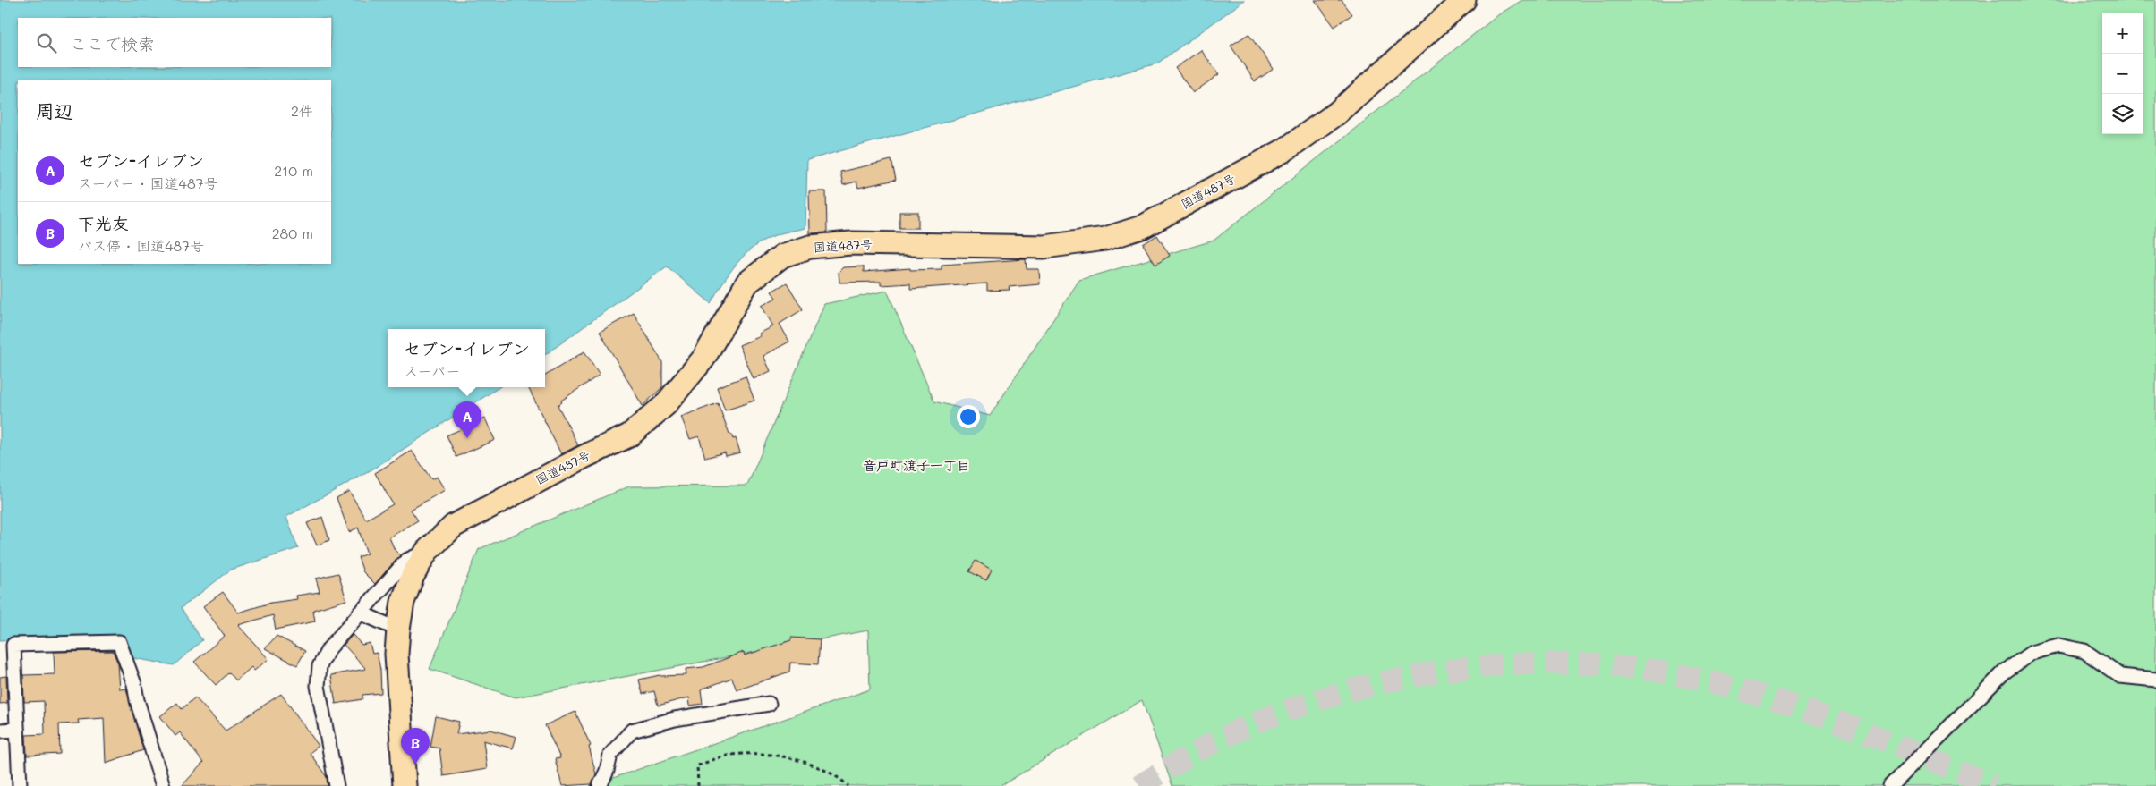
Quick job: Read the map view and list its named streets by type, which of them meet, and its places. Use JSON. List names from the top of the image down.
{
  "streets": {
    "highway": ["国道487号"]
  },
  "districts": ["音戸町渡子一丁目"],
  "page": {
    "map_buttons": ["+", "−"],
    "search": "ここで検索",
    "heading": ["周辺", "2件"],
    "list": [
      {
        "mark": "A",
        "name": "セブン-イレブン",
        "note": "スーパー · 国道487号",
        "value": "210 m"
      },
      {
        "mark": "B",
        "name": "下光友",
        "note": "バス停 · 国道487号",
        "value": "280 m"
      }
    ],
    "popup": ["セブン-イレブン", "スーパー"],
    "pins": ["A", "B"]
  }
}
